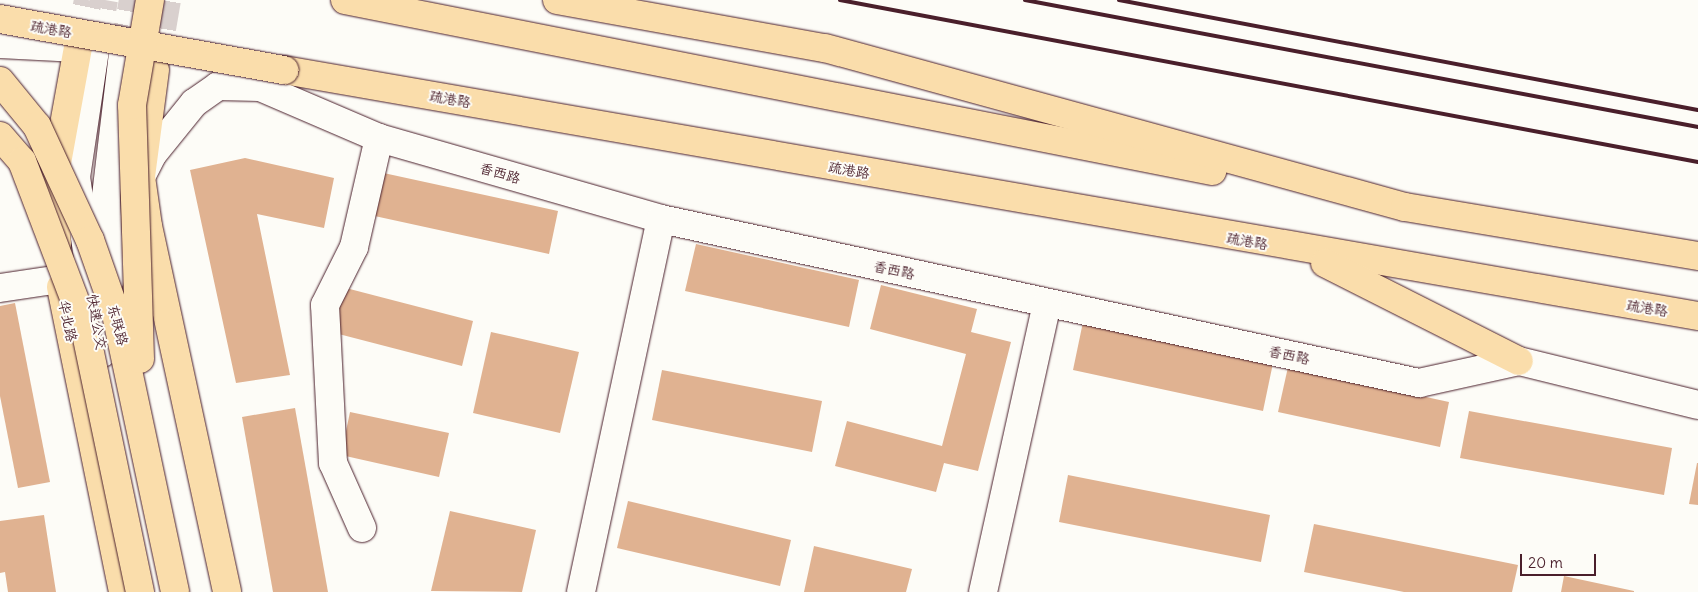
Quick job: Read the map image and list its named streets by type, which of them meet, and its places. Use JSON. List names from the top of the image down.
{
  "streets": {
    "main road": ["疏港路", "华北路", "东联路"],
    "street": ["香西路", "快速公交"]
  },
  "crossings": [
    ["华北路", "快速公交"]
  ],
  "scale_bar": "20 m"
}
